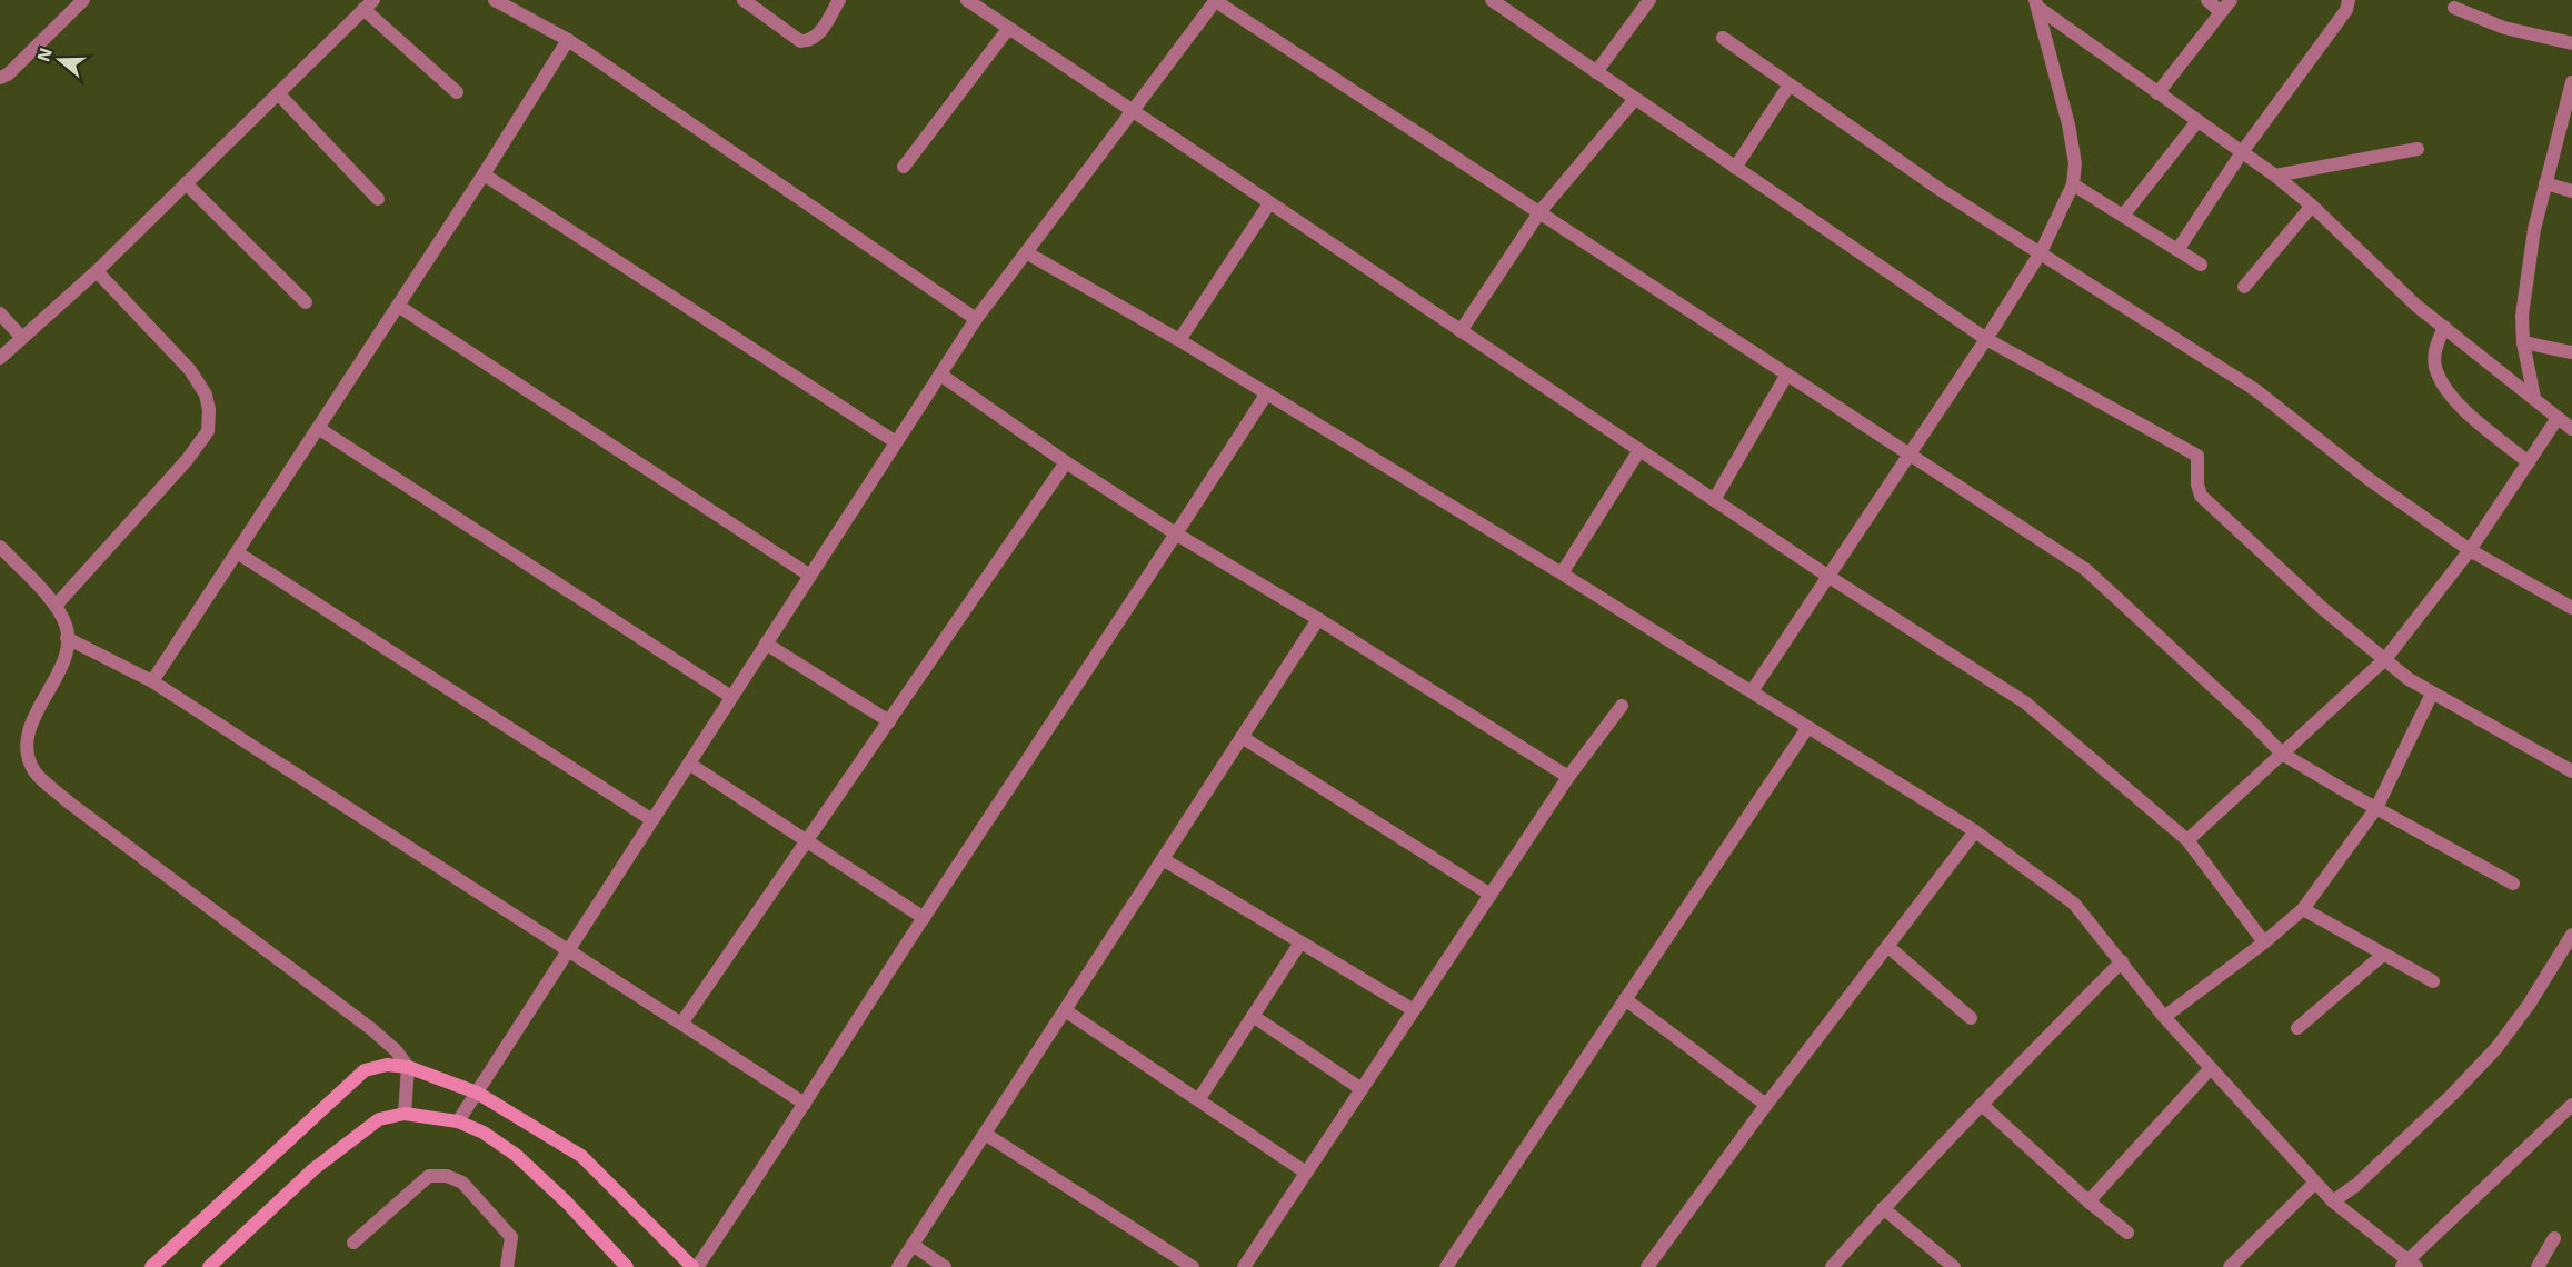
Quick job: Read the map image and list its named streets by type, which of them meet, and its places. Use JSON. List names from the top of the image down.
{
  "north": "left"
}
